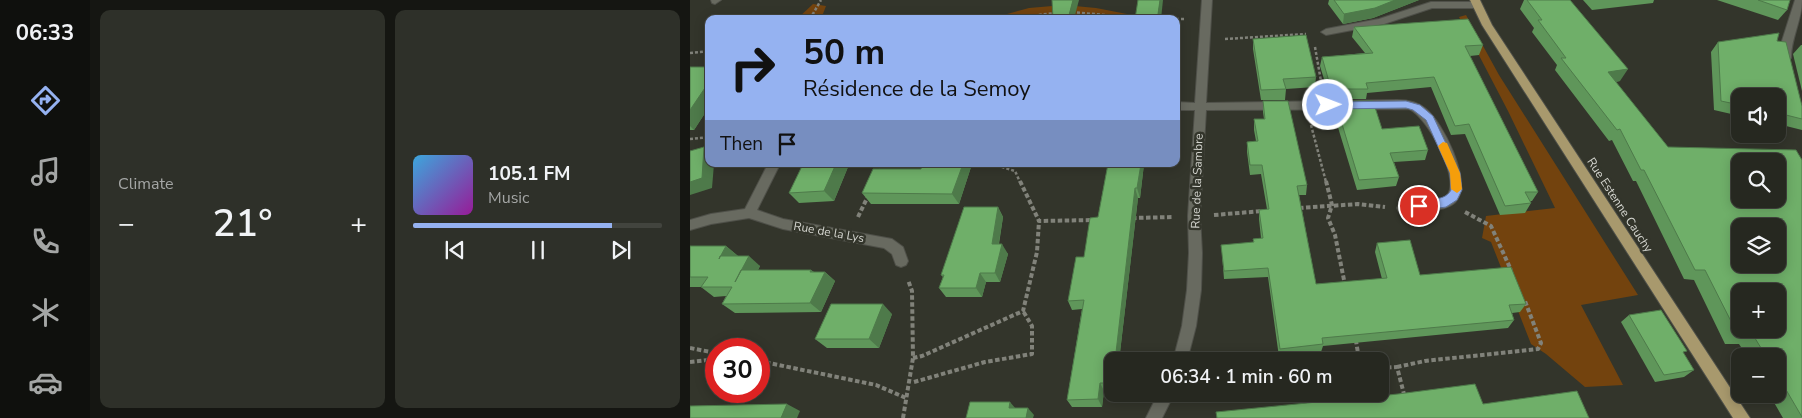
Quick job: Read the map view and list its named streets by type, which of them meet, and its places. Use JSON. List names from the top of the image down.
{
  "streets": {
    "main road": ["Rue Estenne Cauchy"],
    "street": ["Rue de la Sambre", "Rue de la Lys"]
  },
  "page": {
    "tabs": "06:33",
    "tile": "Climate",
    "turn": ["50 m", "Résidence de la Semoy"],
    "map_buttons": ["+", "−"],
    "then": "Then",
    "song": ["105.1 FM", "Music"],
    "heat": ["−", "21°", "+"],
    "limit": "30",
    "trip": "06:34 · 1 min · 60 m"
  }
}
